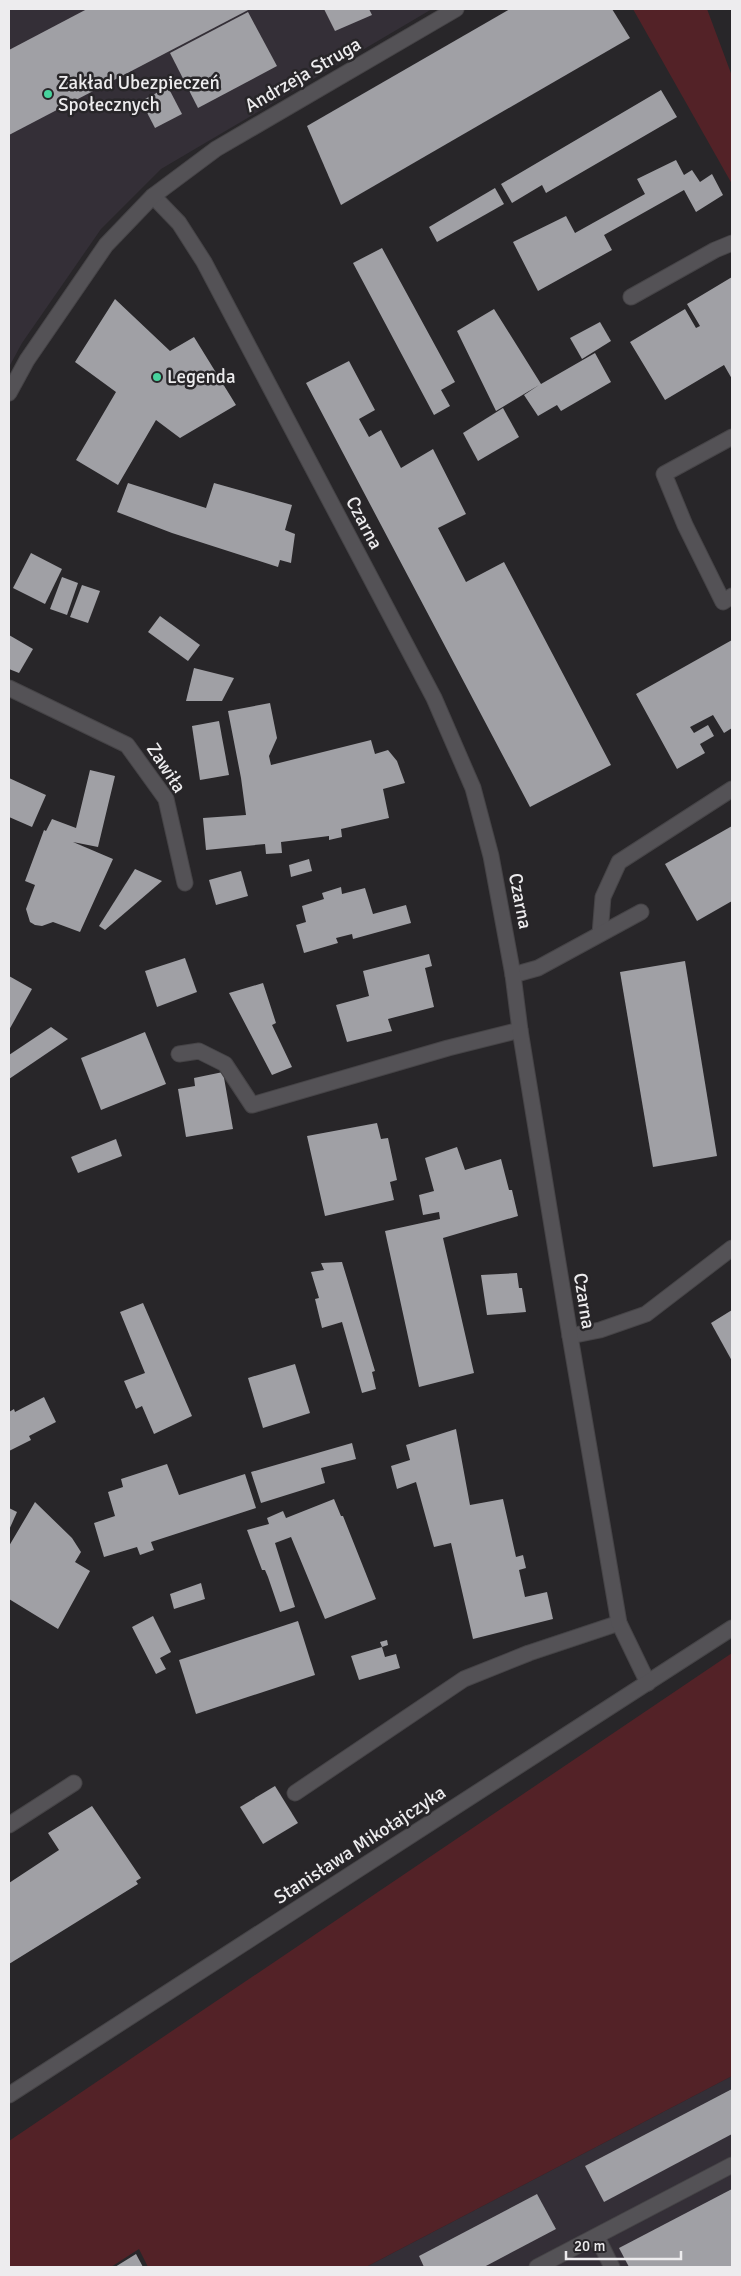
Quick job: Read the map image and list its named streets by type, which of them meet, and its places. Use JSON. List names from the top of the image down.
{
  "streets": {
    "street": [
      "Andrzeja Struga",
      "Czarna",
      "Zawiła",
      "Stanisława Mikołajczyka"
    ]
  },
  "crossings": [
    ["Andrzeja Struga", "Czarna"],
    ["Czarna", "Stanisława Mikołajczyka"]
  ],
  "places": ["Zakład Ubezpieczeń Społecznych", "Legenda"],
  "scale_bar": "20 m"
}
